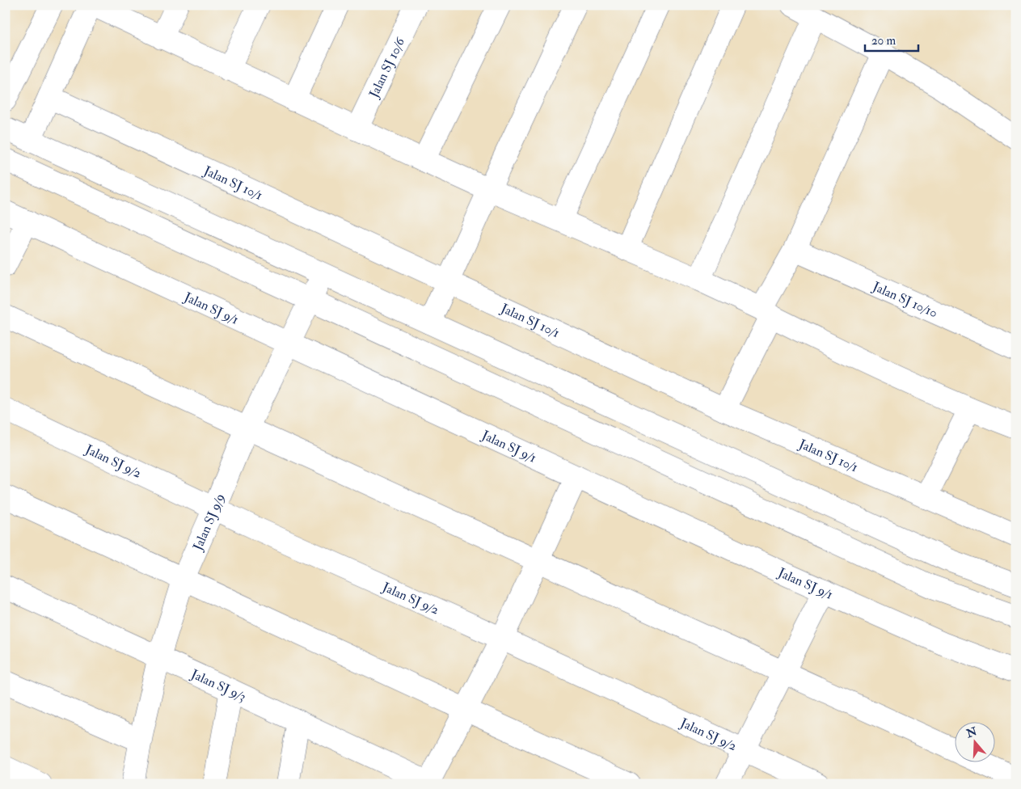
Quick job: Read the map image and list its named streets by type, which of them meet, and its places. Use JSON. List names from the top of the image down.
{
  "streets": {
    "street": [
      "Jalan SJ 10/6",
      "Jalan SJ 10/1",
      "Jalan SJ 10/10",
      "Jalan SJ 9/1",
      "Jalan SJ 9/2",
      "Jalan SJ 9/9",
      "Jalan SJ 9/3"
    ]
  },
  "crossings": [
    ["Jalan SJ 9/1", "Jalan SJ 9/9"],
    ["Jalan SJ 9/2", "Jalan SJ 9/9"],
    ["Jalan SJ 9/9", "Jalan SJ 9/3"]
  ],
  "scale_bar": "20 m",
  "north": "top"
}
